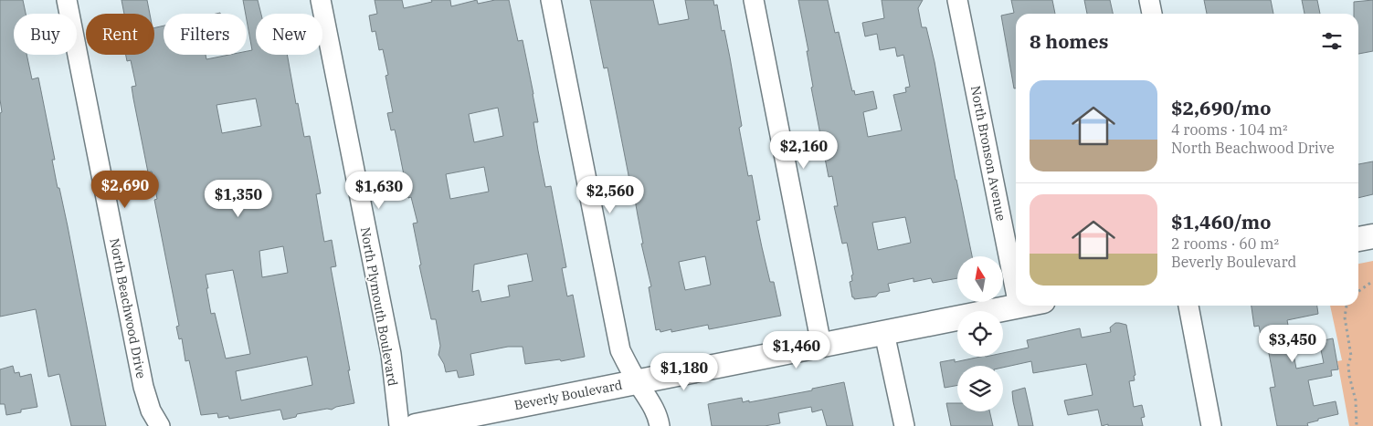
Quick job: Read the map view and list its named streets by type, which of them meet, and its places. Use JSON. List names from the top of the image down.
{
  "streets": {
    "main road": ["Beverly Boulevard"],
    "street": ["North Bronson Avenue", "North Plymouth Boulevard", "North Beachwood Drive"]
  },
  "north": "top",
  "page": {
    "chip": [
      "Buy",
      "Rent",
      "Filters",
      "New"
    ],
    "heading": "8 homes",
    "list": [
      {
        "name": "$2,690/mo",
        "note": "4 rooms · 104 m² · North Beachwood Drive"
      },
      {
        "name": "$1,460/mo",
        "note": "2 rooms · 60 m² · Beverly Boulevard"
      }
    ],
    "price": [
      "$2,160",
      "$2,690",
      "$1,630",
      "$2,560",
      "$1,350",
      "$3,450",
      "$1,460",
      "$1,180"
    ]
  }
}
